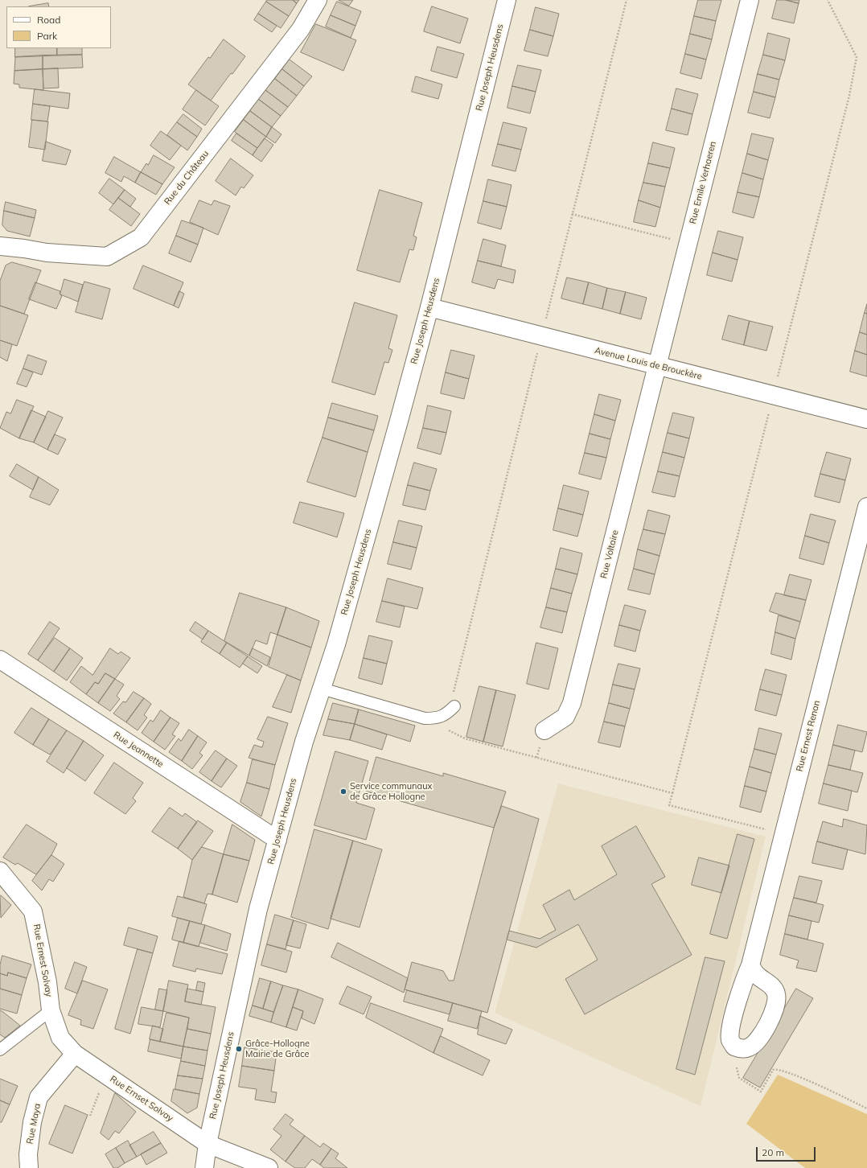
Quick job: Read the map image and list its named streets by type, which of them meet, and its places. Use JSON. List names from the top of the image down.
{
  "streets": {
    "street": [
      "Rue Joseph Heusdens",
      "Rue du Château",
      "Rue Emile Verhaeren",
      "Avenue Louis de Brouckère",
      "Rue Voltaire",
      "Rue Ernest Renan",
      "Rue Jeannette",
      "Rue Ernest Solvay",
      "Rue Ernset Solvay",
      "Rue Maya"
    ]
  },
  "crossings": [
    ["Rue Joseph Heusdens", "Avenue Louis de Brouckère"],
    ["Rue Joseph Heusdens", "Rue Jeannette"],
    ["Rue Joseph Heusdens", "Rue Ernset Solvay"],
    ["Rue Emile Verhaeren", "Avenue Louis de Brouckère"],
    ["Rue Emile Verhaeren", "Rue Voltaire"],
    ["Avenue Louis de Brouckère", "Rue Voltaire"],
    ["Rue Ernest Solvay", "Rue Ernset Solvay"],
    ["Rue Ernest Solvay", "Rue Maya"],
    ["Rue Ernset Solvay", "Rue Maya"]
  ],
  "places": ["Service communaux de Grâce Hollogne", "Grâce-Hollogne Mairie de Grâce"],
  "legend": ["Road", "Park"],
  "scale_bar": "20 m"
}
